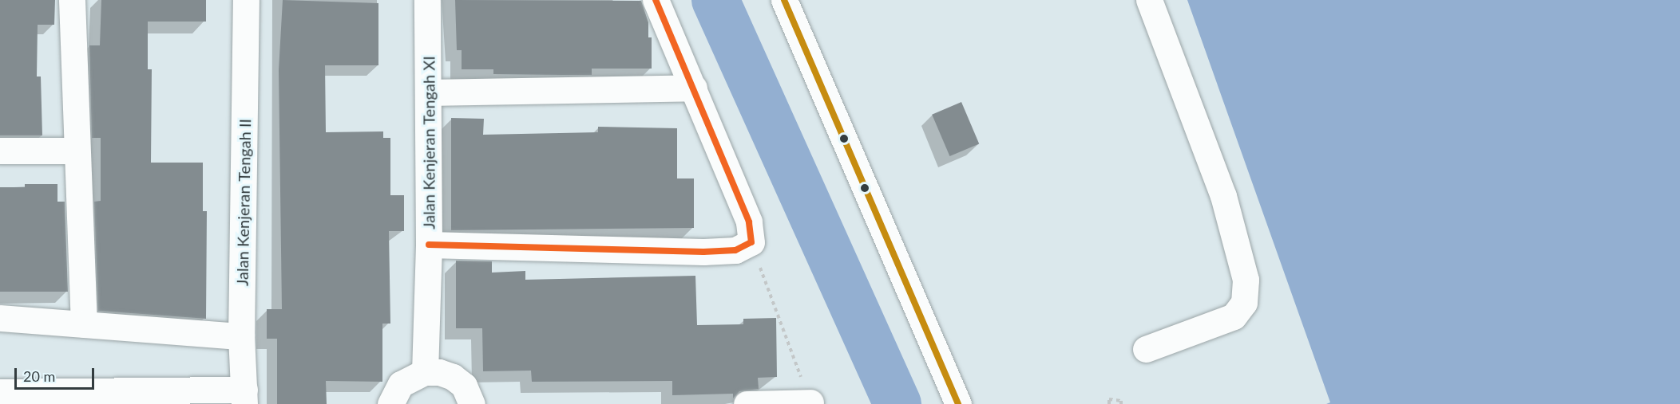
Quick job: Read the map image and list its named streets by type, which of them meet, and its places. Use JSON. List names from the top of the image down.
{
  "streets": {
    "street": ["Jalan Kenjeran Tengah XI", "Jalan Kenjeran Tengah II"]
  },
  "scale_bar": "20 m"
}
